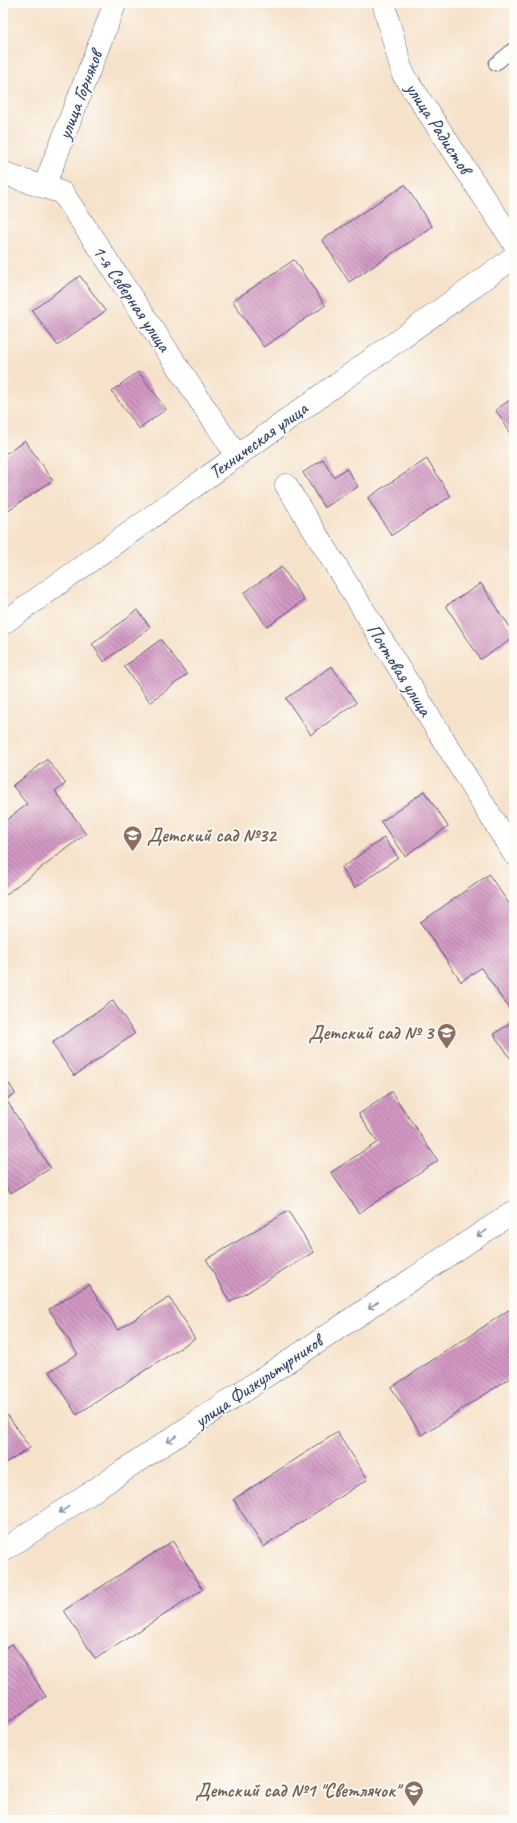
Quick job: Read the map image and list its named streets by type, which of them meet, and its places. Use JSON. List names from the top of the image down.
{
  "streets": {
    "street": [
      "улица Горняков",
      "улица Радистов",
      "1-я Северная улица",
      "Техническая улица",
      "Почтовая улица",
      "улица Физкультурников"
    ]
  },
  "crossings": [
    ["улица Горняков", "1-я Северная улица"],
    ["1-я Северная улица", "Техническая улица"]
  ],
  "one_way": ["улица Физкультурников"],
  "places": {
    "school or university": ["Детский сад №32", "Детский сад № 3", "Детский сад №1 \"Светлячок\""]
  }
}
